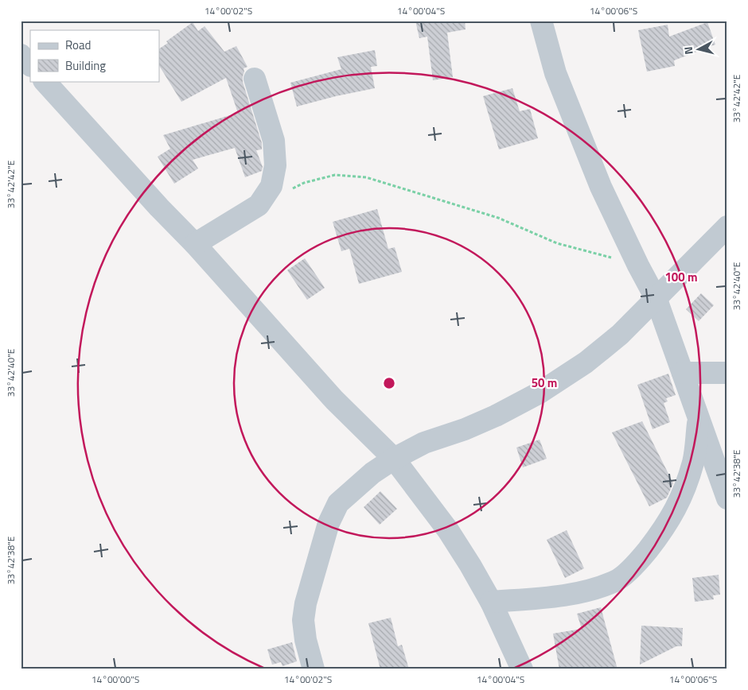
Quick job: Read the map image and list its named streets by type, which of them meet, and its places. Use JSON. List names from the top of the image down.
{
  "legend": ["Road", "Building"],
  "north": "left",
  "coordinates": [
    "14°00'02\"S",
    "14°00'04\"S",
    "14°00'06\"S",
    "33°42'42\"E",
    "33°42'40\"E",
    "33°42'38\"E",
    "14°00'00\"S"
  ],
  "rings": ["100 m", "50 m"]
}
